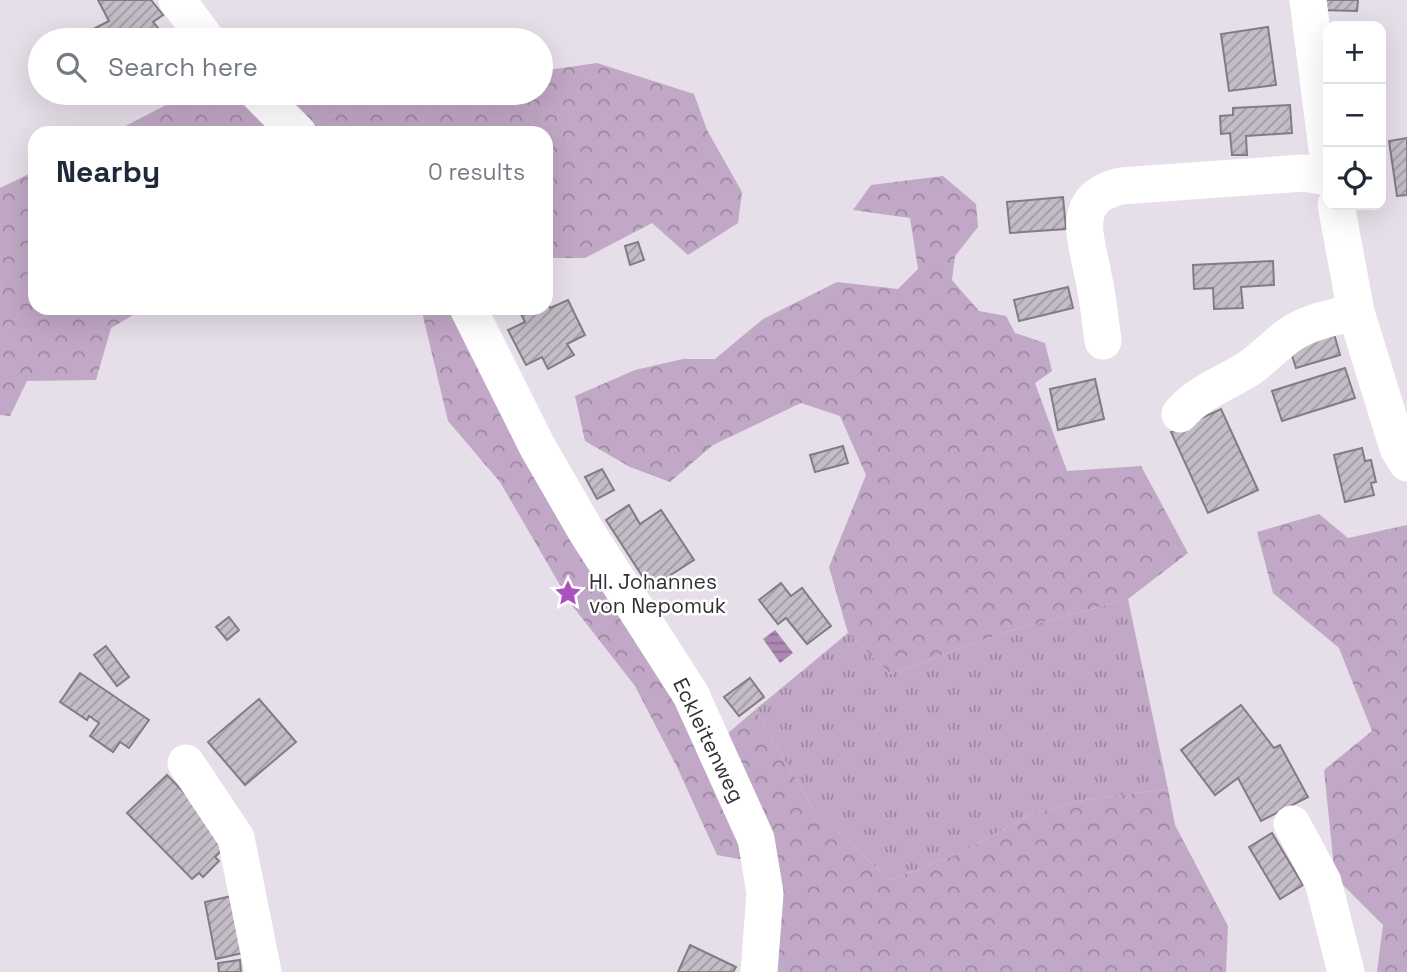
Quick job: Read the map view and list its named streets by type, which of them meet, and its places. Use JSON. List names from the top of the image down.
{
  "streets": {
    "street": ["Eckleitenweg"]
  },
  "places": {
    "place": ["Hl. Johannes von Nepomuk"]
  },
  "page": {
    "map_buttons": ["+", "−"],
    "search": "Search here",
    "heading": ["Nearby", "0 results"]
  }
}
